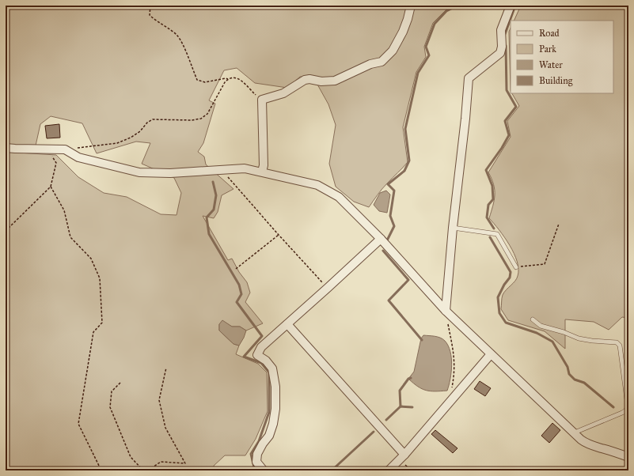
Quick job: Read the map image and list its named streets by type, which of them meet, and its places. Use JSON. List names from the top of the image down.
{
  "legend": [
    "Road",
    "Park",
    "Water",
    "Building"
  ]
}
